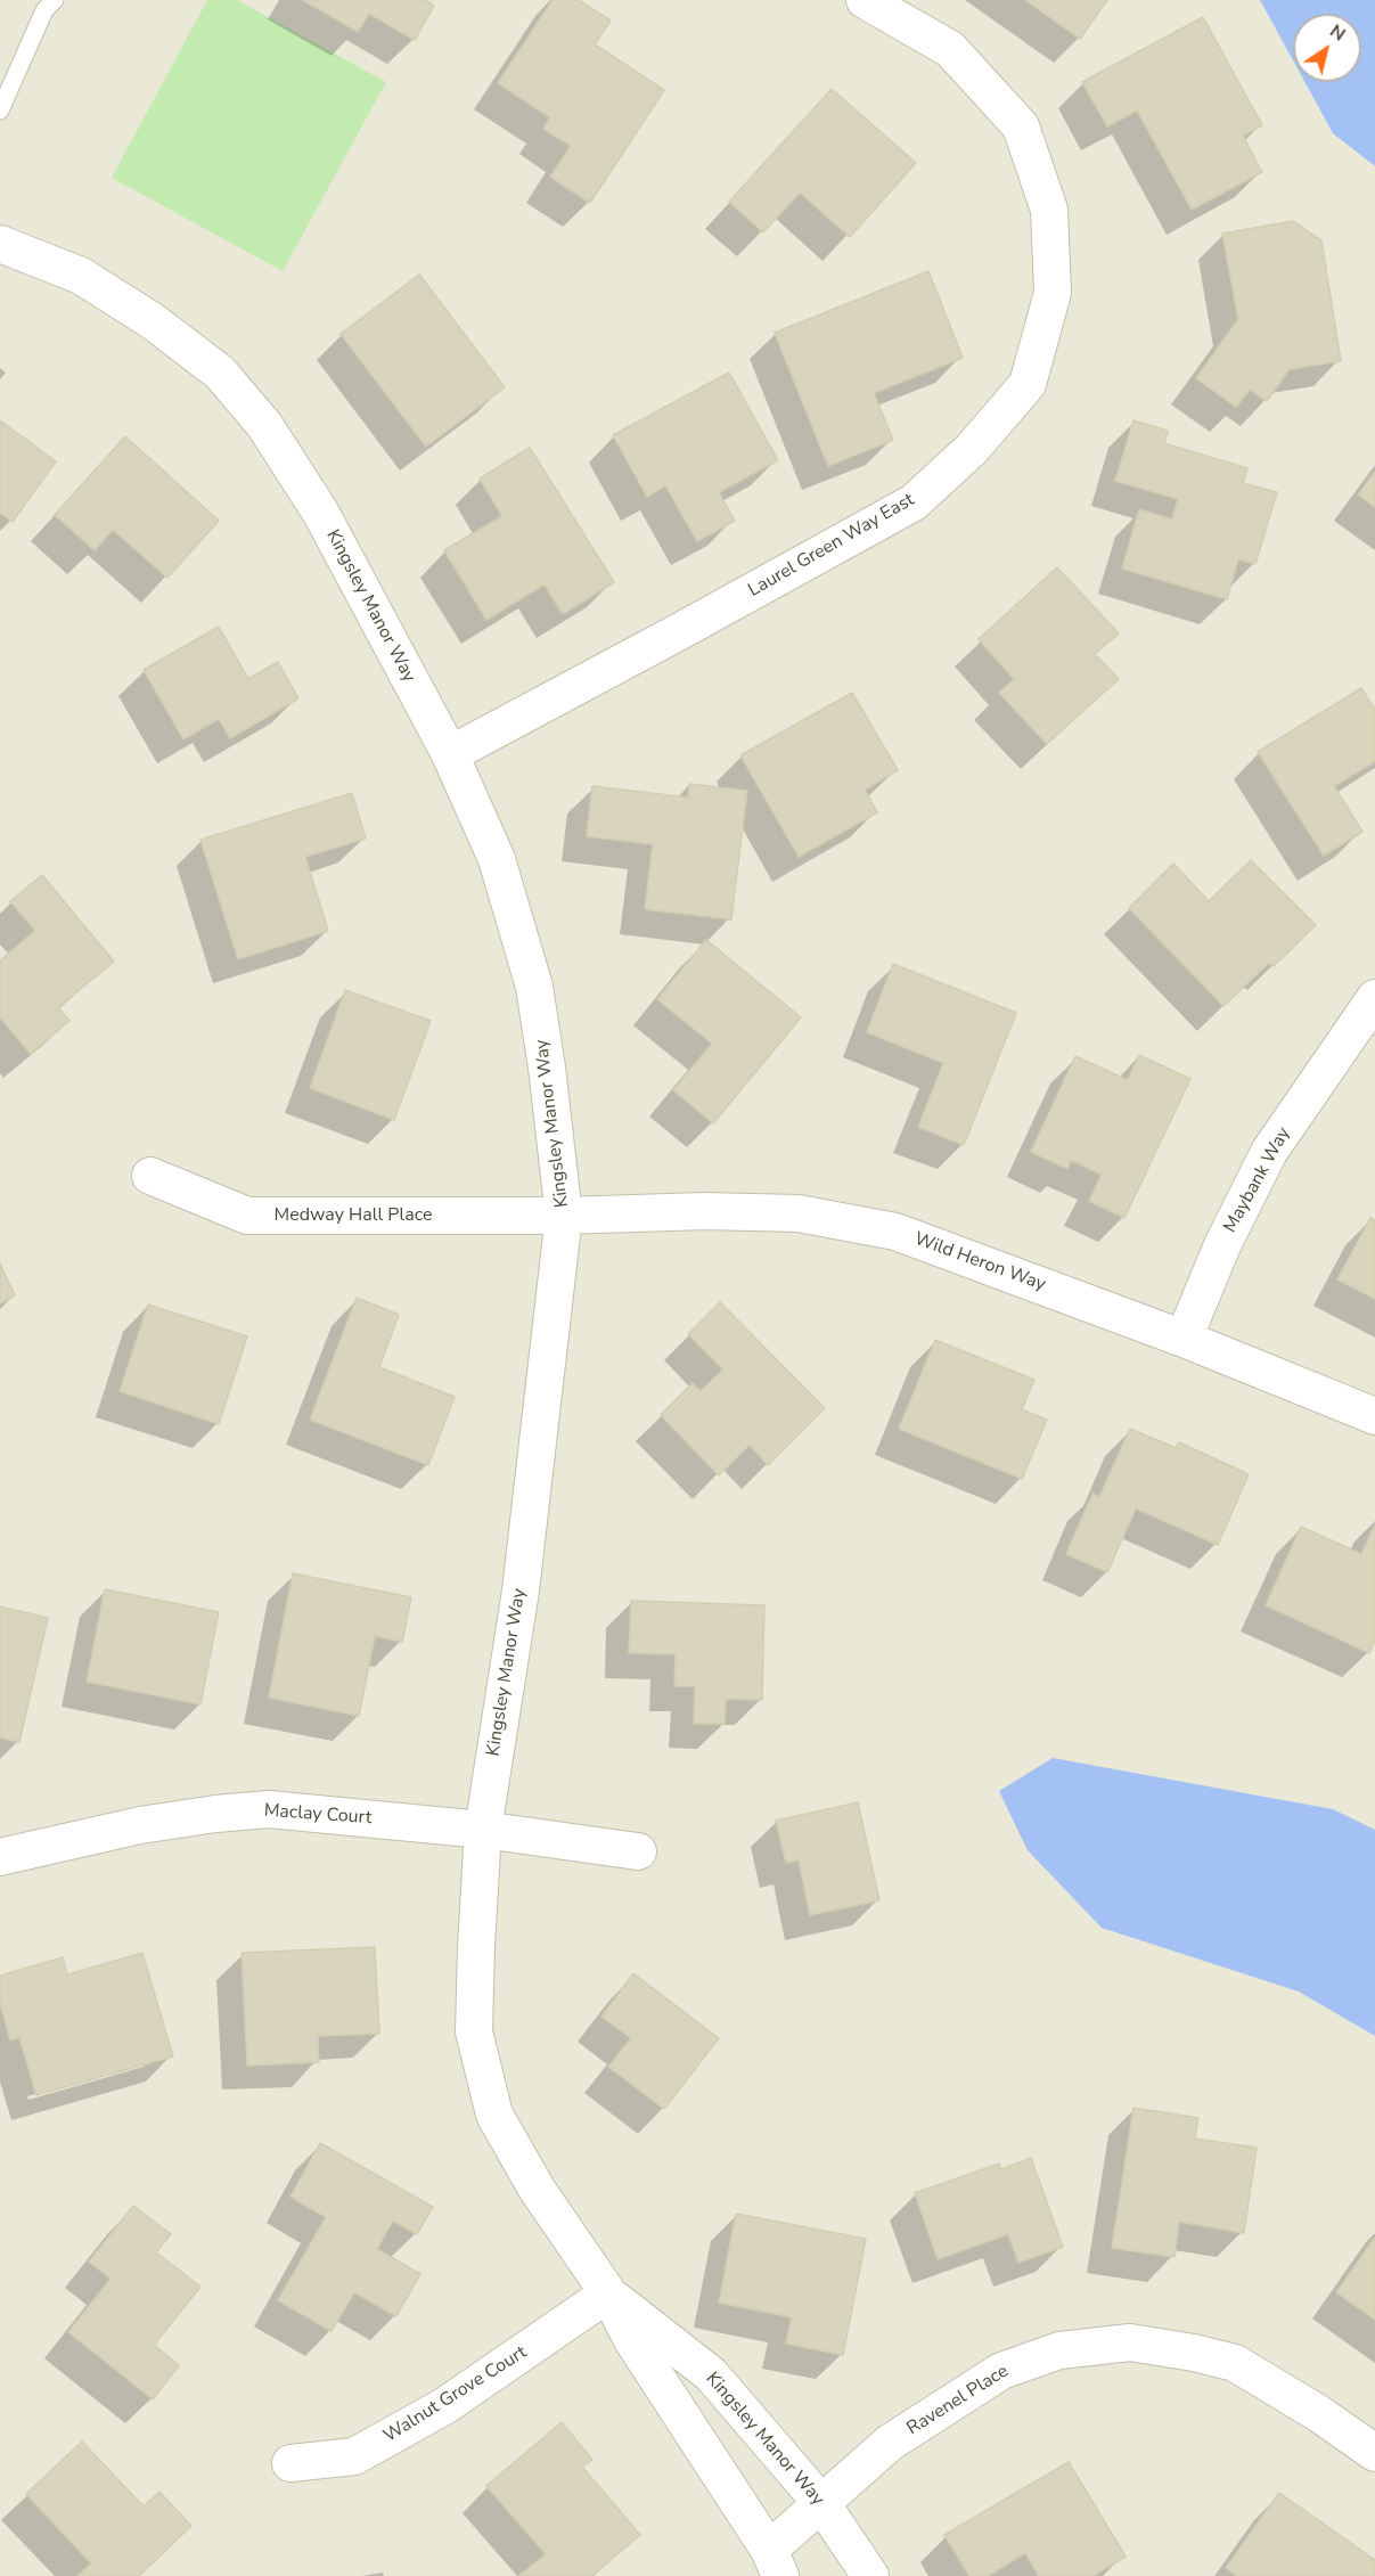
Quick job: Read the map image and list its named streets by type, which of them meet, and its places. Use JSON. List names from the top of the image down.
{
  "streets": {
    "street": [
      "Laurel Green Way East",
      "Kingsley Manor Way",
      "Maybank Way",
      "Medway Hall Place",
      "Wild Heron Way",
      "Maclay Court",
      "Walnut Grove Court",
      "Ravenel Place"
    ]
  },
  "crossings": [
    ["Laurel Green Way East", "Kingsley Manor Way"],
    ["Kingsley Manor Way", "Medway Hall Place"],
    ["Kingsley Manor Way", "Wild Heron Way"],
    ["Kingsley Manor Way", "Maclay Court"],
    ["Kingsley Manor Way", "Walnut Grove Court"],
    ["Kingsley Manor Way", "Ravenel Place"],
    ["Maybank Way", "Wild Heron Way"],
    ["Medway Hall Place", "Wild Heron Way"]
  ],
  "north": "top right"
}
